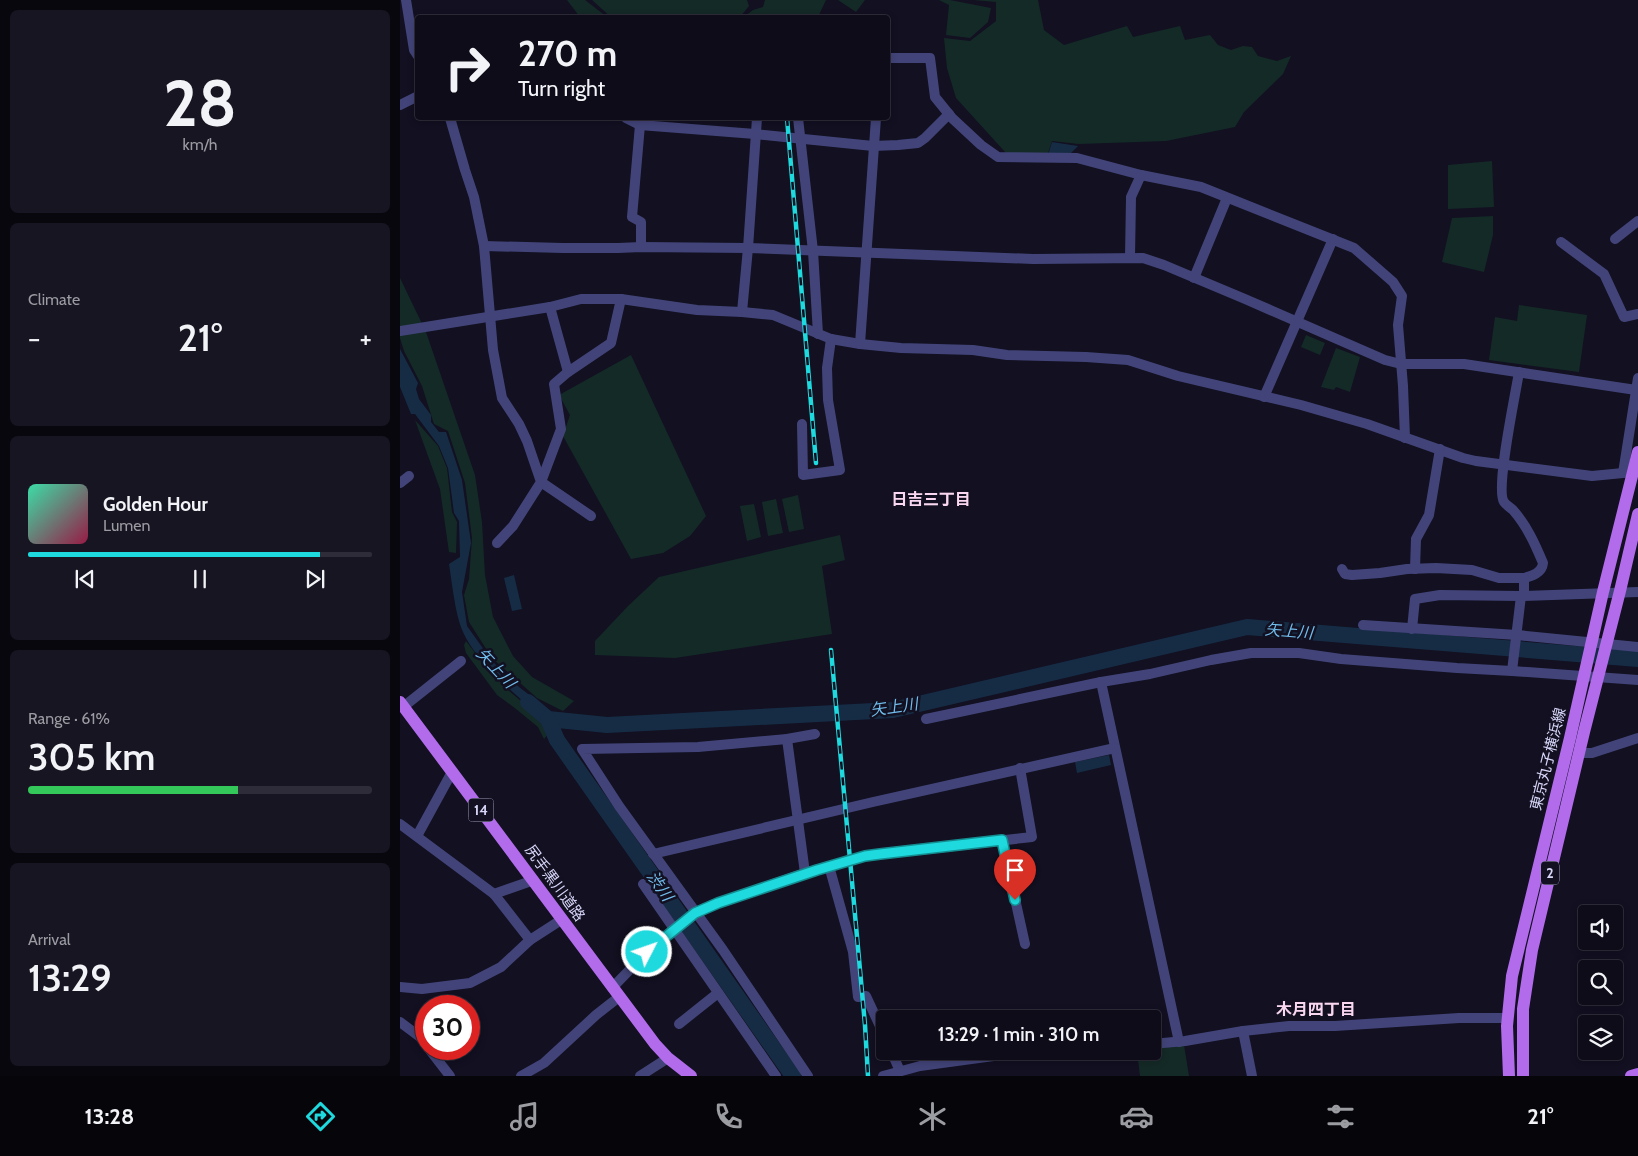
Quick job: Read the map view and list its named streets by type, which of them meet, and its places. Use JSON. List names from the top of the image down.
{
  "streets": {
    "main road": [
      "東京丸子横浜線",
      "14",
      "2",
      "尻手黒川道路"
    ]
  },
  "districts": ["日吉三丁目", "木月四丁目"],
  "water": ["矢上川", "渋川"],
  "page": {
    "tile": [
      ["28", "km/h"],
      "Climate",
      ["Range · 61%", "305 km"],
      ["Arrival", "13:29"]
    ],
    "turn": ["270 m", "Turn right"],
    "heat": ["−", "21°", "+"],
    "song": ["Golden Hour", "Lumen"],
    "limit": "30",
    "trip": "13:29 · 1 min · 310 m",
    "tabs": ["13:28", "21°"]
  }
}
